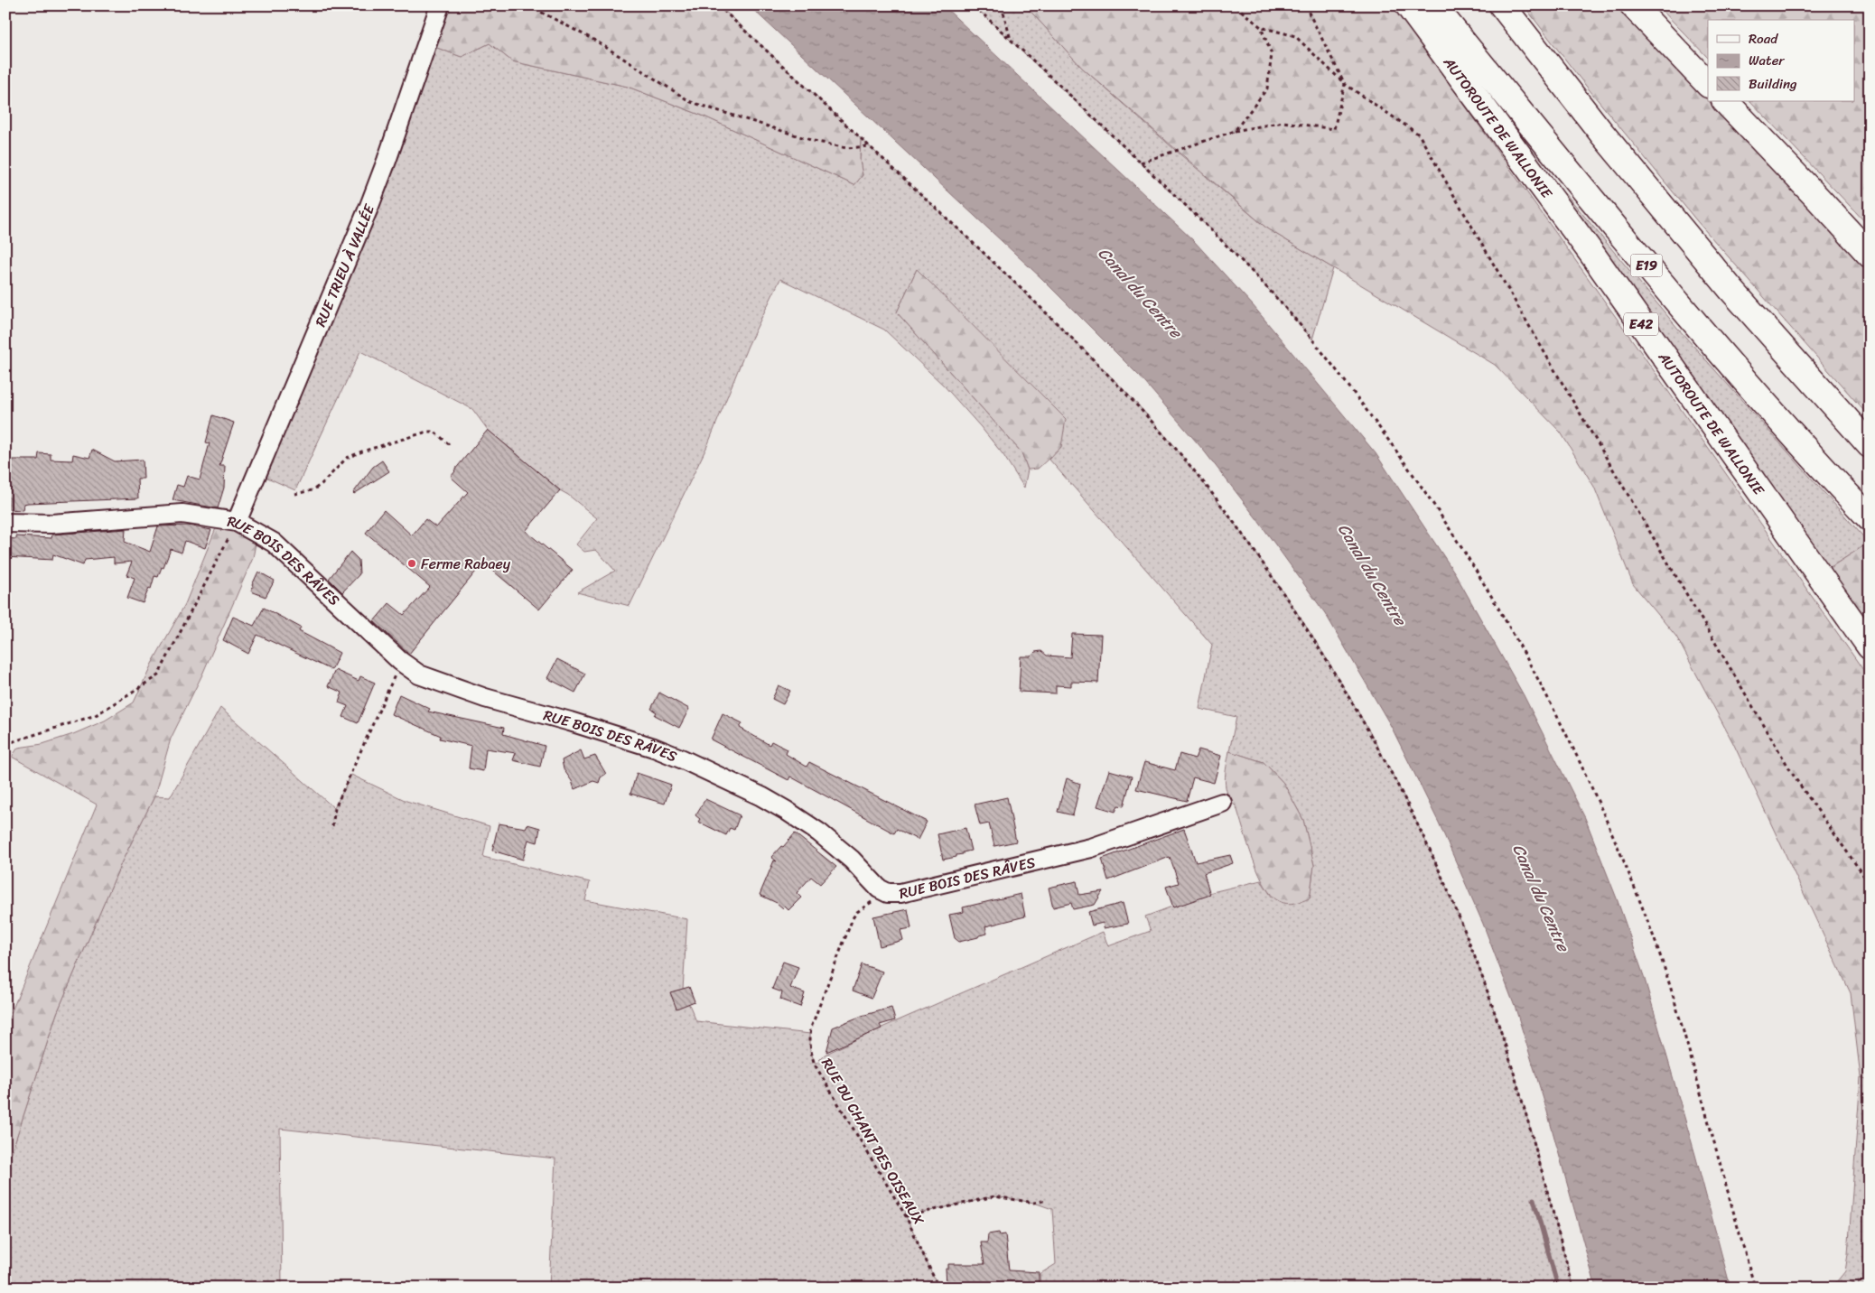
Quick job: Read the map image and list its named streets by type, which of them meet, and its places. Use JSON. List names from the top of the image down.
{
  "streets": {
    "highway": ["AUTOROUTE DE WALLONIE", "E19", "E42"],
    "street": ["RUE TRIEU À VALLÉE", "RUE BOIS DES RÂVES"],
    "path": ["RUE DU CHANT DES OISEAUX"]
  },
  "crossings": [
    ["RUE TRIEU À VALLÉE", "RUE BOIS DES RÂVES"],
    ["RUE BOIS DES RÂVES", "RUE DU CHANT DES OISEAUX"]
  ],
  "water": ["Canal du Centre"],
  "places": ["Ferme Rabaey"],
  "legend": ["Road", "Water", "Building"]
}
